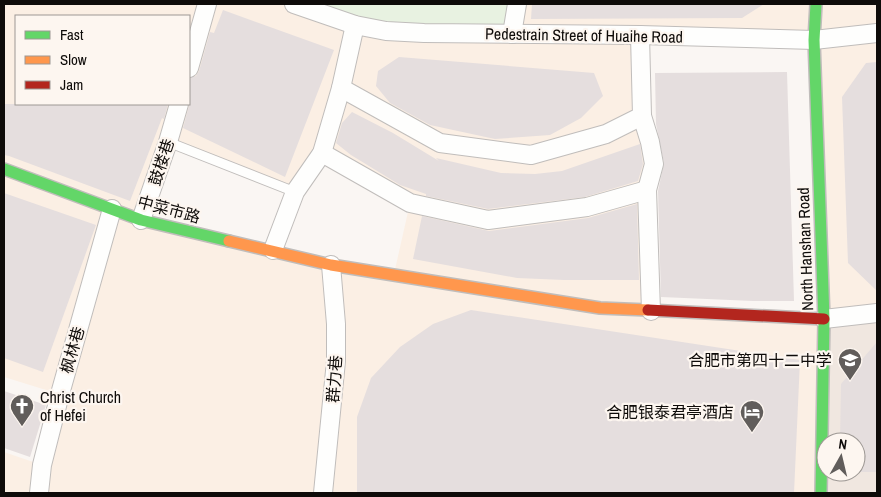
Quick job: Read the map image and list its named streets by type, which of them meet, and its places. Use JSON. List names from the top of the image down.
{
  "streets": {
    "street": [
      "Pedestrain Street of Huaihe Road",
      "鼓楼巷",
      "中菜市路",
      "North Hanshan Road",
      "枫林巷",
      "群力巷"
    ]
  },
  "crossings": [
    ["Pedestrain Street of Huaihe Road", "North Hanshan Road"],
    ["鼓楼巷", "中菜市路"],
    ["中菜市路", "North Hanshan Road"],
    ["中菜市路", "枫林巷"],
    ["中菜市路", "群力巷"]
  ],
  "places": {
    "school or university": ["合肥市第四十二中学"],
    "church": ["Christ Church of Hefei"],
    "hotel": ["合肥银泰君亭酒店"]
  },
  "legend": ["Fast", "Slow", "Jam"],
  "north": "top"
}
